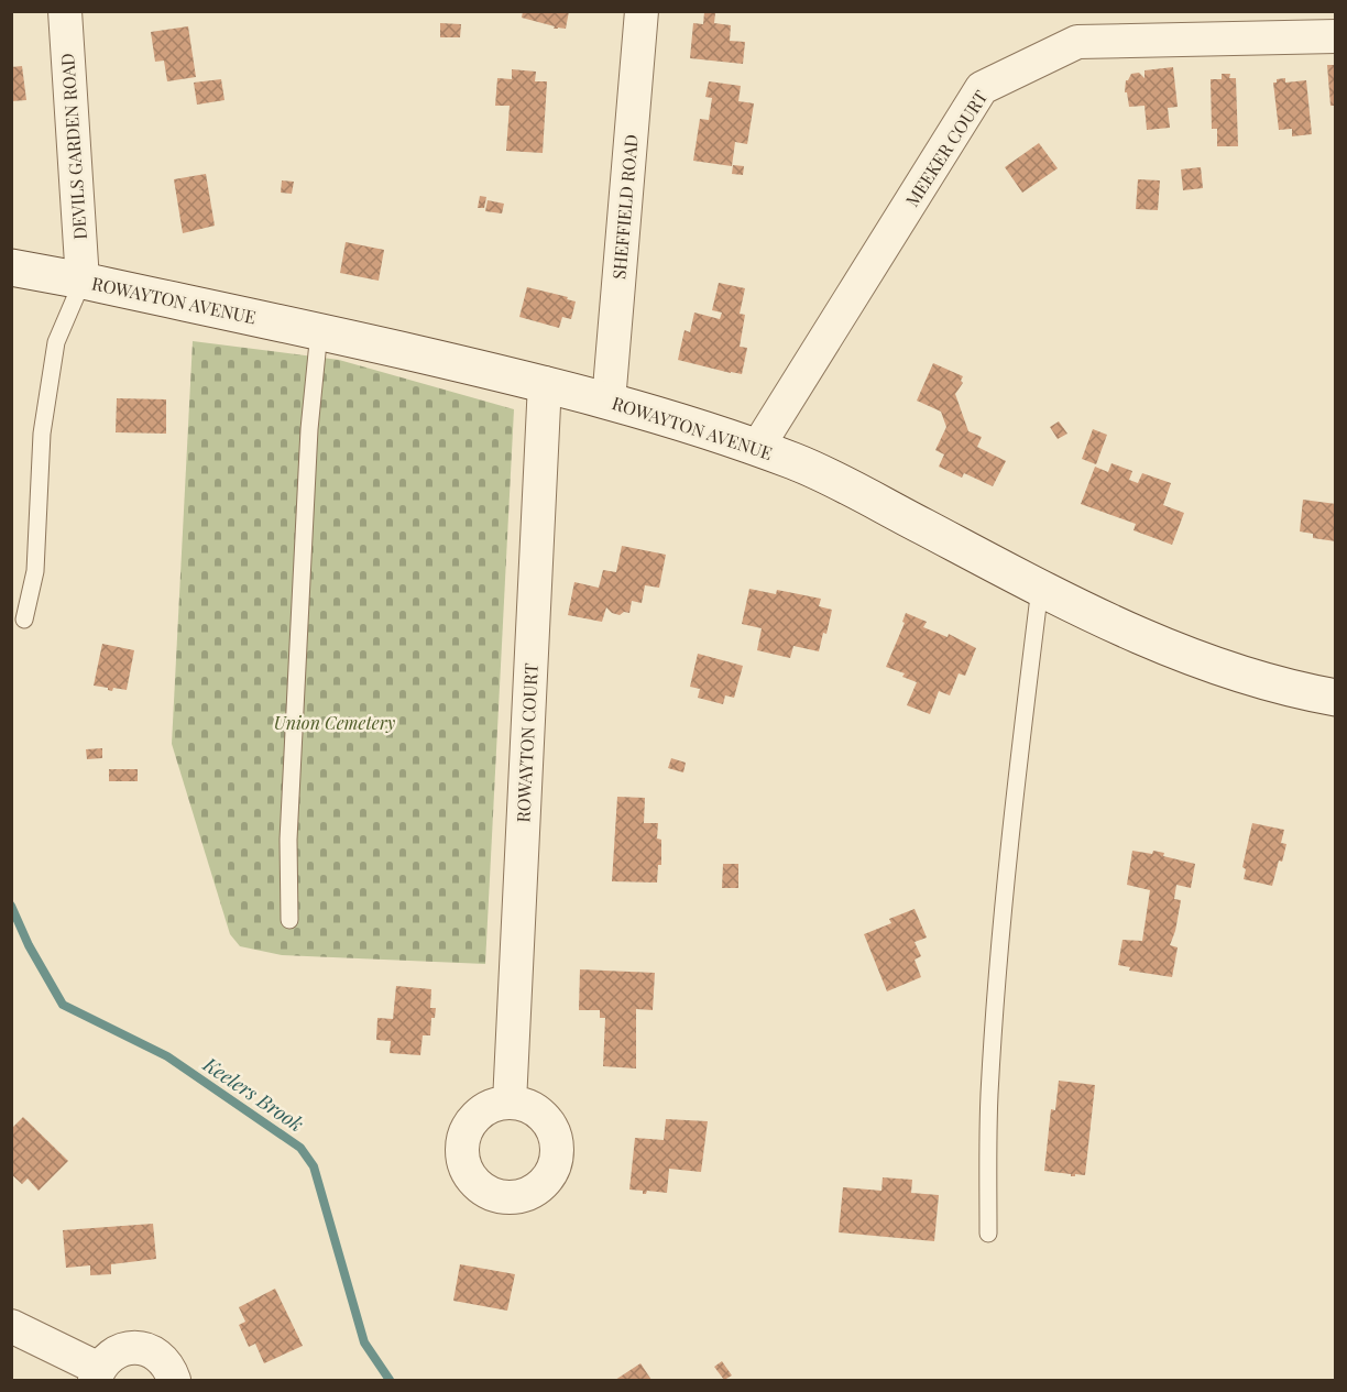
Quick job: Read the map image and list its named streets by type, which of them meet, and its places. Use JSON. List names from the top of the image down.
{
  "streets": {
    "street": [
      "DEVILS GARDEN ROAD",
      "MEEKER COURT",
      "SHEFFIELD ROAD",
      "ROWAYTON AVENUE",
      "ROWAYTON COURT"
    ]
  },
  "crossings": [
    ["DEVILS GARDEN ROAD", "ROWAYTON AVENUE"],
    ["MEEKER COURT", "ROWAYTON AVENUE"],
    ["SHEFFIELD ROAD", "ROWAYTON AVENUE"],
    ["ROWAYTON AVENUE", "ROWAYTON COURT"]
  ],
  "water": ["Keelers Brook"],
  "parks": ["Union Cemetery"]
}
